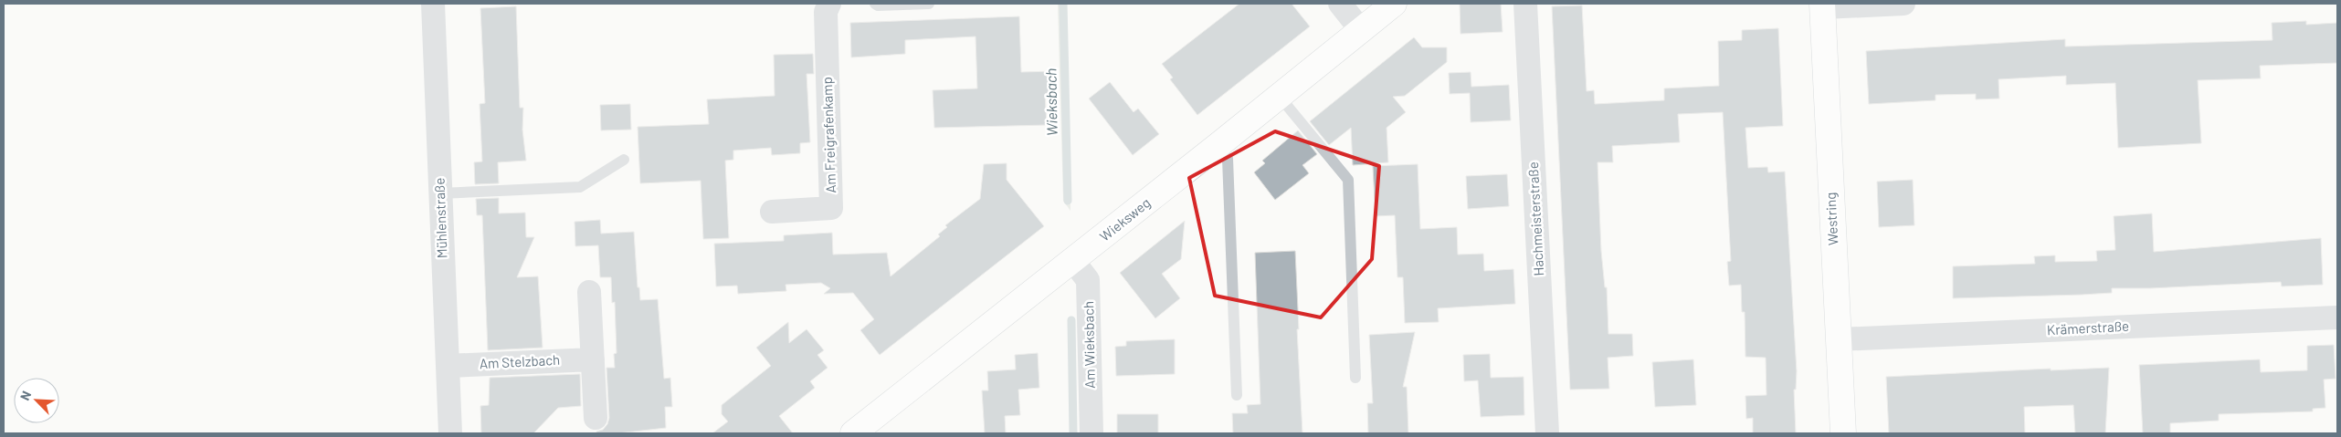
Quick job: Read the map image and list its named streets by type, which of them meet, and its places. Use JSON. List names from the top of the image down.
{
  "streets": {
    "street": [
      "Am Freigrafenkamp",
      "Mühlenstraße",
      "Hachmeisterstraße",
      "Westring",
      "Wieksweg",
      "Krämerstraße",
      "Am Wieksbach",
      "Am Stelzbach"
    ]
  },
  "crossings": [
    ["Mühlenstraße", "Am Stelzbach"],
    ["Westring", "Krämerstraße"],
    ["Wieksweg", "Am Wieksbach"]
  ],
  "water": ["Wieksbach"],
  "north": "top left"
}
